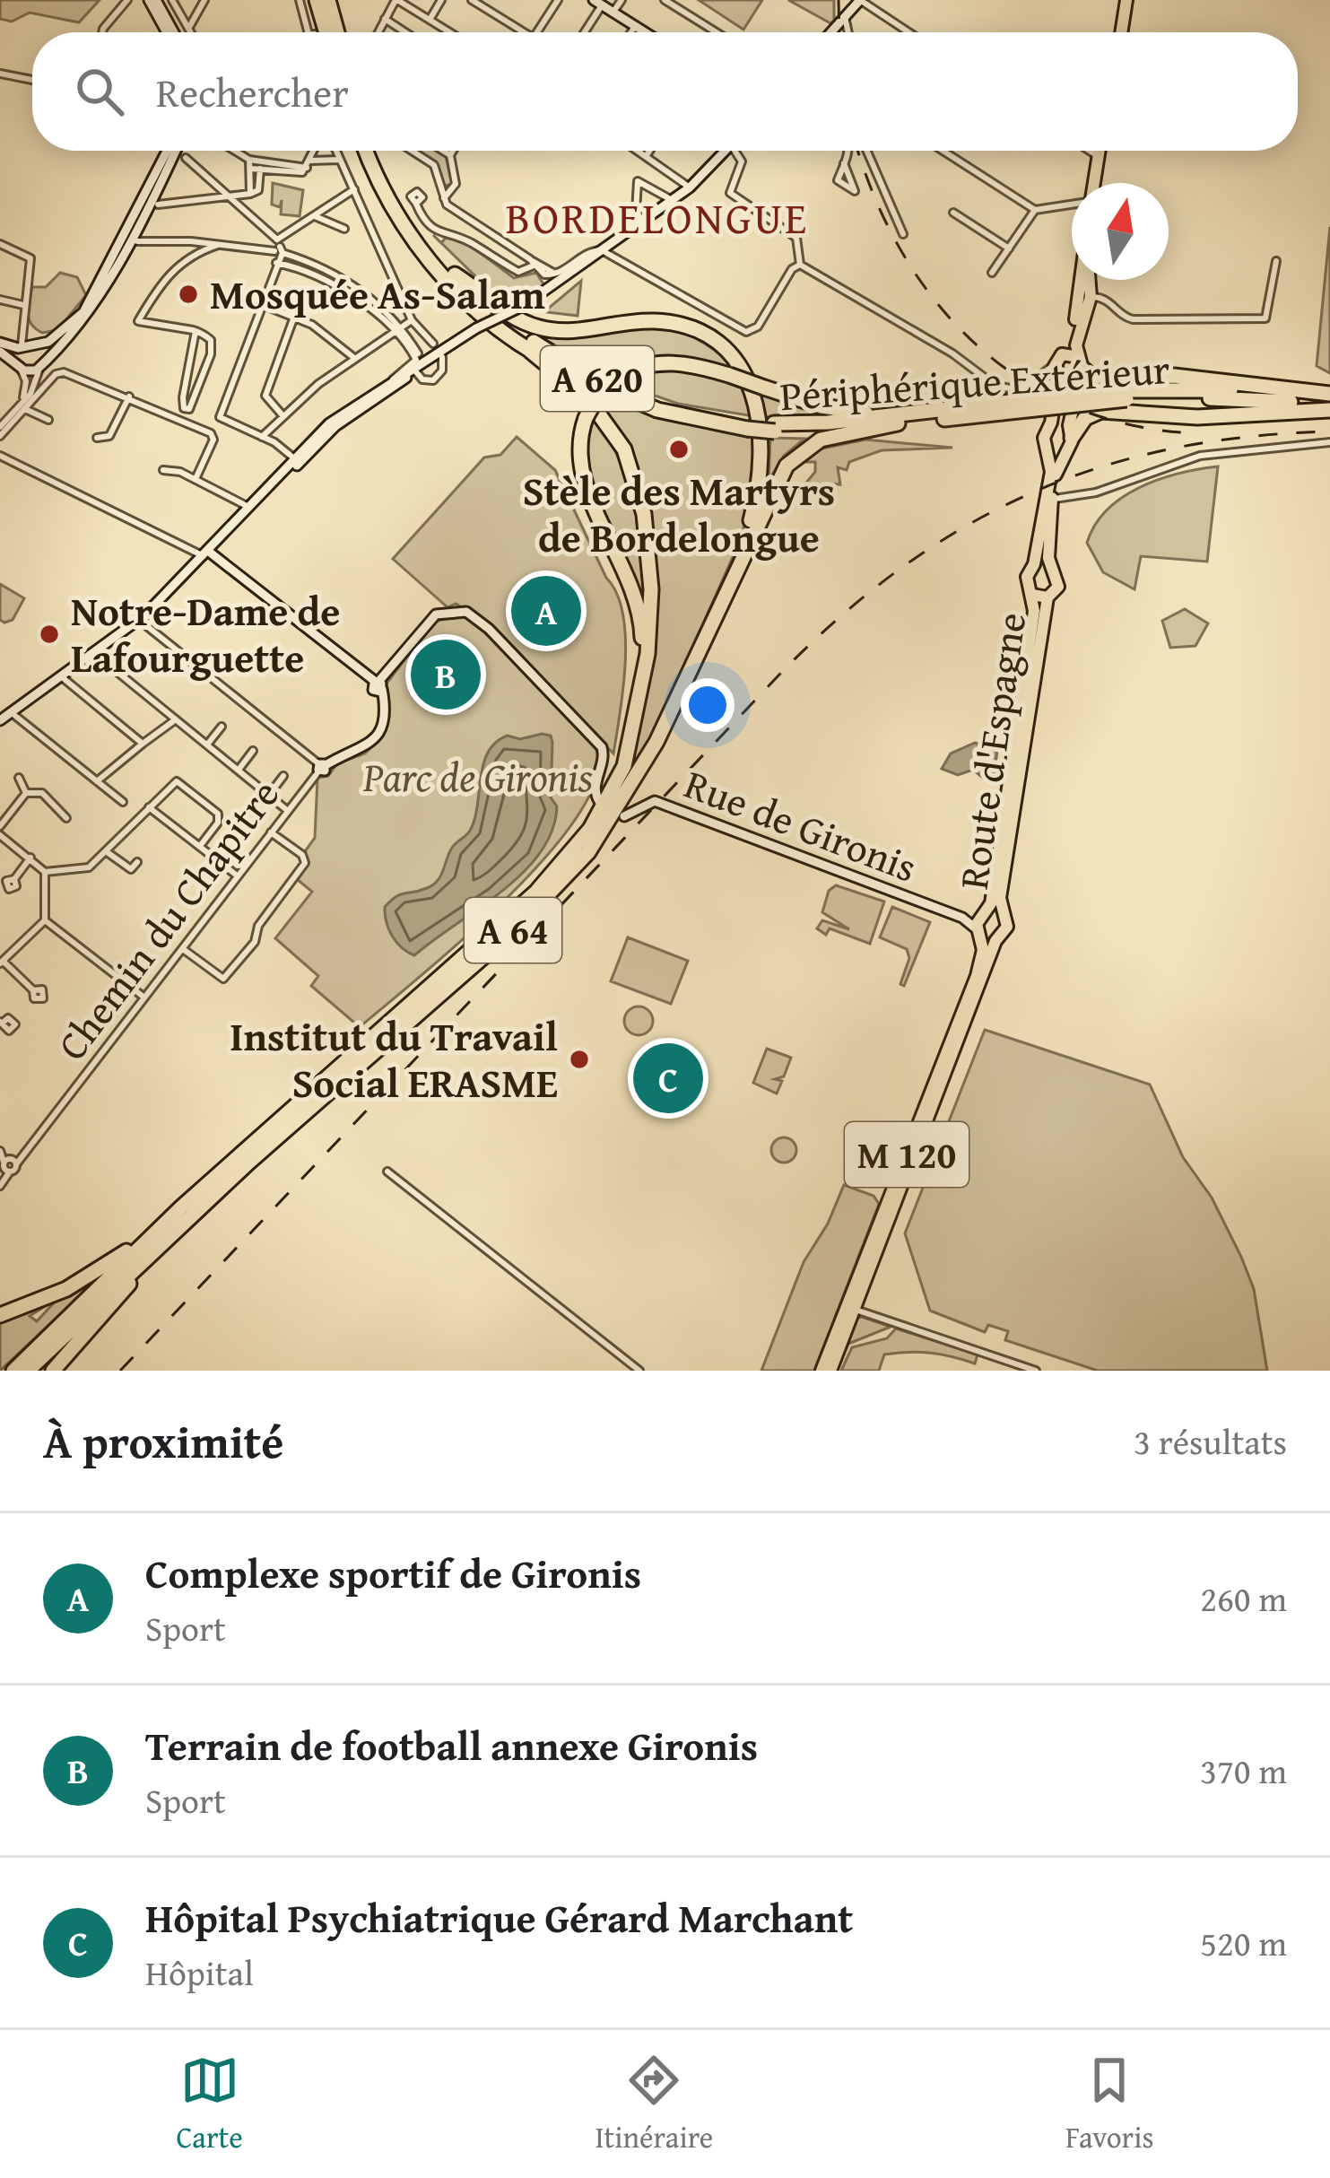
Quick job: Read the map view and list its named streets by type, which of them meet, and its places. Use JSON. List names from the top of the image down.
{
  "streets": {
    "highway": ["A 620", "Périphérique Extérieur", "A 64"],
    "main road": ["Route d'Espagne", "M 120"],
    "street": ["Rue de Gironis", "Chemin du Chapitre"]
  },
  "crossings": [
    ["A 620", "Périphérique Extérieur"],
    ["Route d'Espagne", "Rue de Gironis"]
  ],
  "districts": ["BORDELONGUE"],
  "parks": ["Parc de Gironis"],
  "places": [
    "Mosquée As-Salam",
    "Stèle des Martyrs de Bordelongue",
    "Notre-Dame de Lafourguette",
    "Institut du Travail Social ERASME"
  ],
  "north": "top",
  "page": {
    "search": "Rechercher",
    "pins": ["A", "B", "C"],
    "heading": ["À proximité", "3 résultats"],
    "list": [
      {
        "mark": "A",
        "name": "Complexe sportif de Gironis",
        "note": "Sport",
        "value": "260 m"
      },
      {
        "mark": "B",
        "name": "Terrain de football annexe Gironis",
        "note": "Sport",
        "value": "370 m"
      },
      {
        "mark": "C",
        "name": "Hôpital Psychiatrique Gérard Marchant",
        "note": "Hôpital",
        "value": "520 m"
      }
    ],
    "nav": ["Carte", "Itinéraire", "Favoris"]
  }
}
